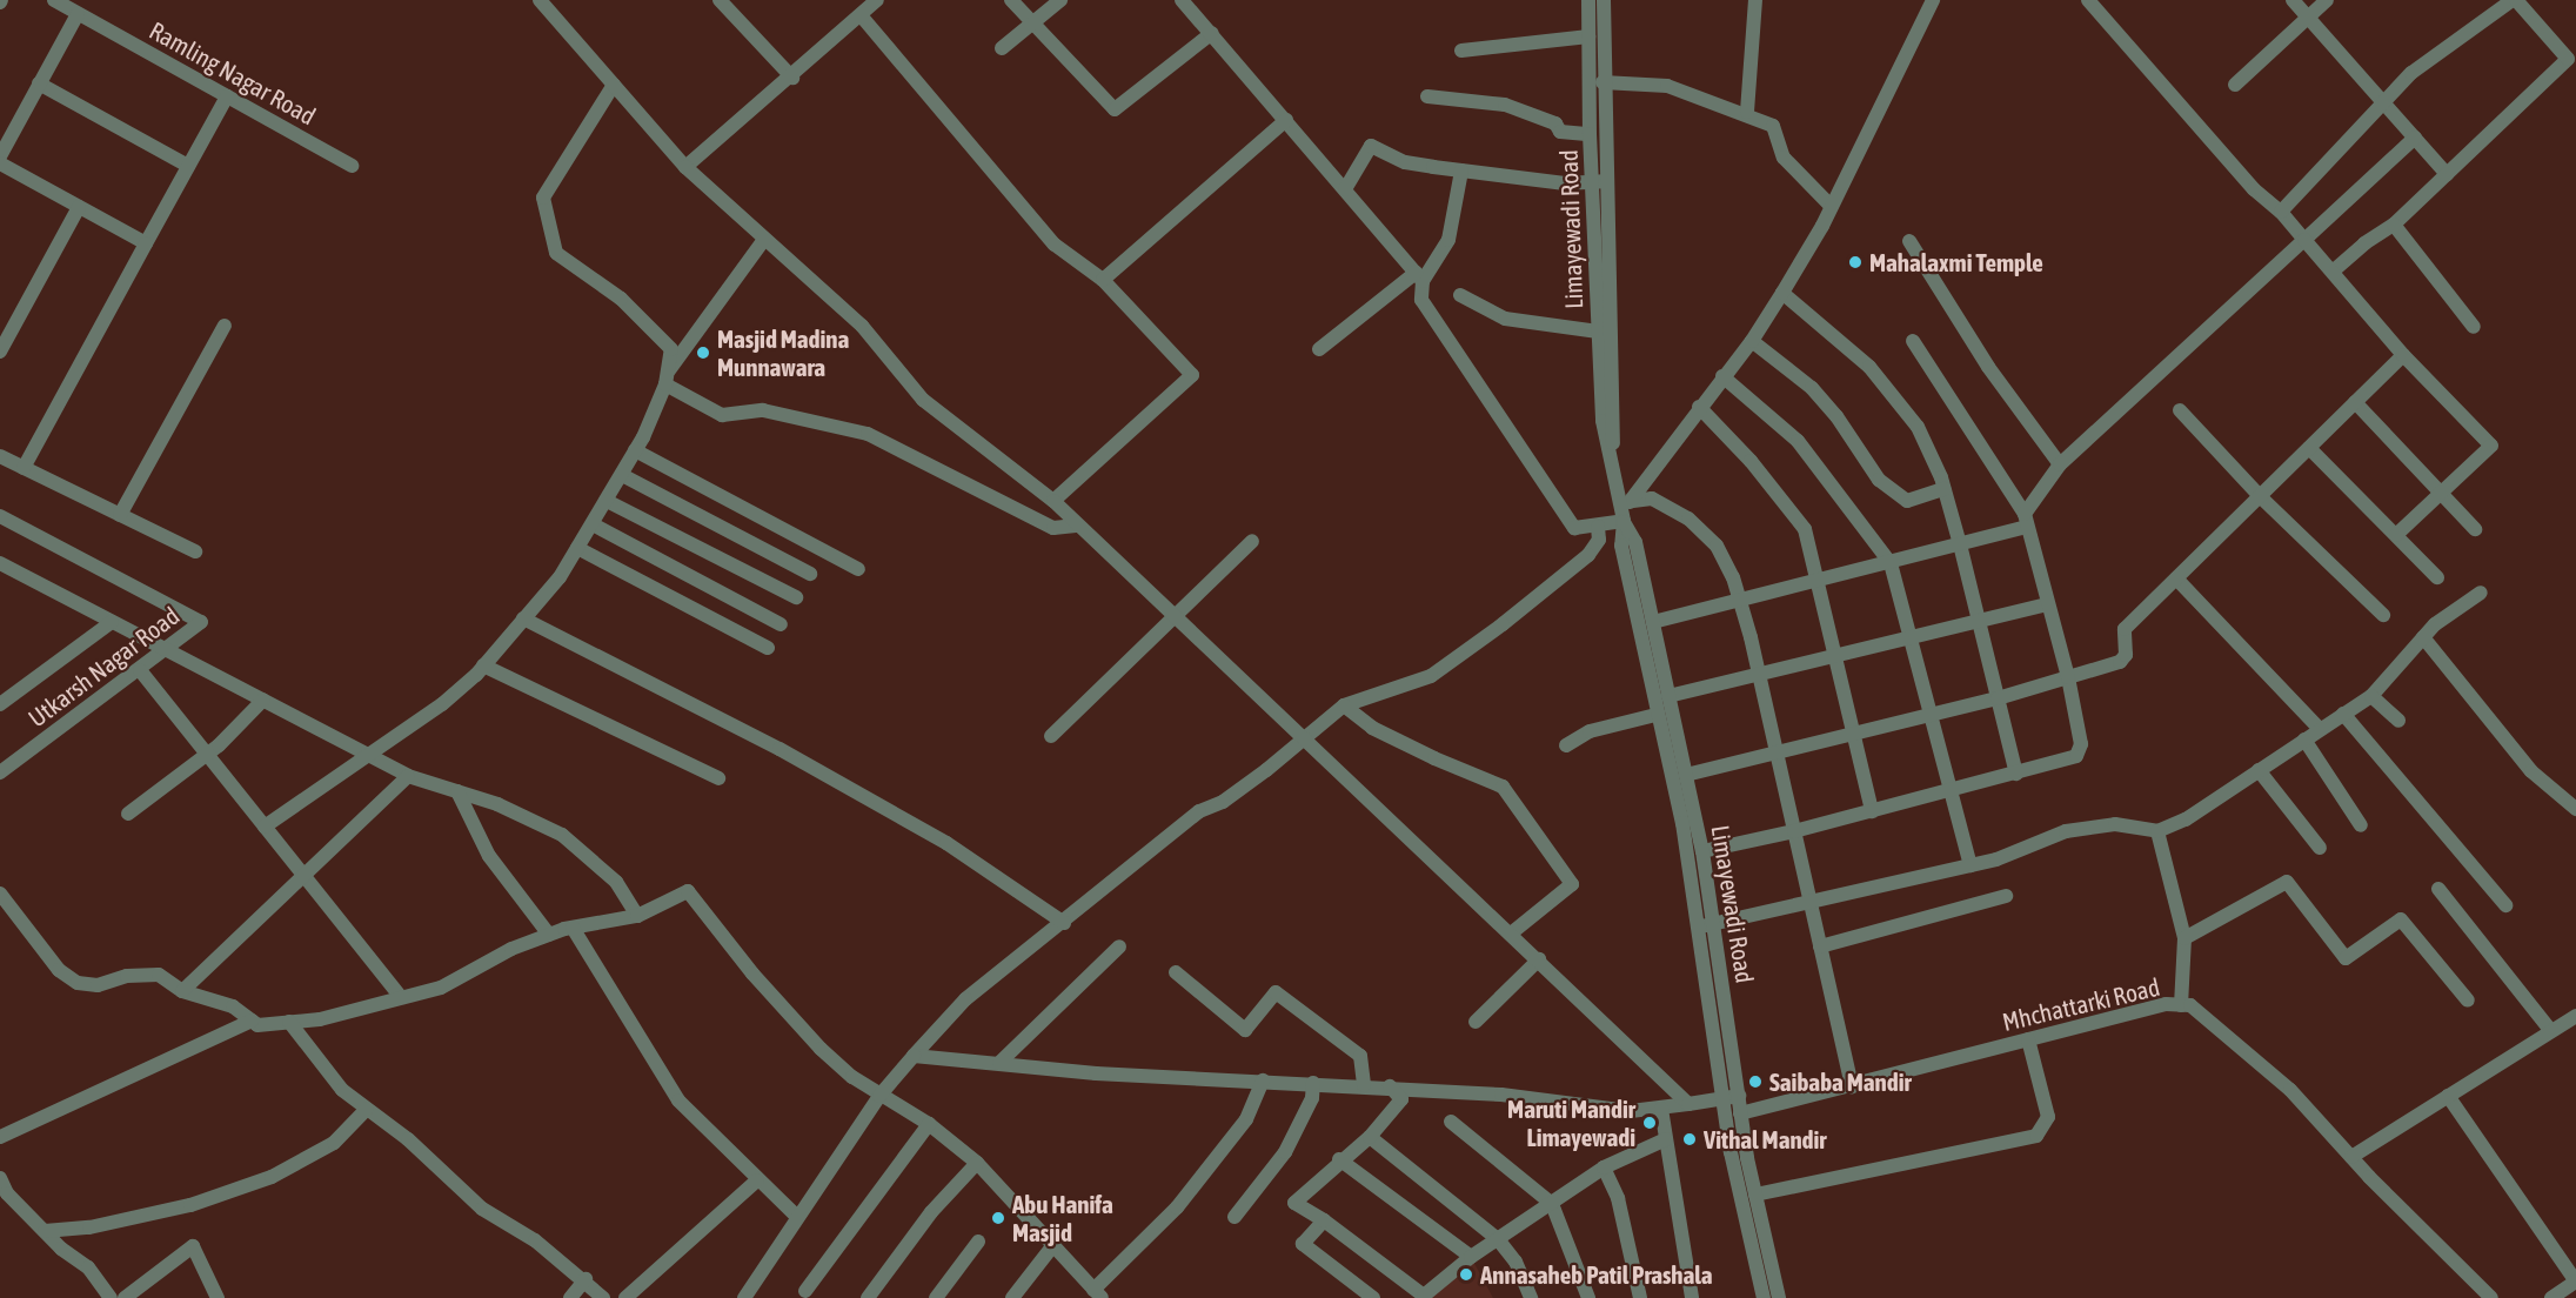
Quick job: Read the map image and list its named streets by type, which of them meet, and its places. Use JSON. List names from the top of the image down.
{
  "streets": {
    "street": [
      "Ramling Nagar Road",
      "Limayewadi Road",
      "Utkarsh Nagar Road",
      "Mhchattarki Road"
    ]
  },
  "crossings": [
    ["Limayewadi Road", "Mhchattarki Road"]
  ],
  "places": [
    "Mahalaxmi Temple",
    "Masjid Madina Munnawara",
    "Saibaba Mandir",
    "Maruti Mandir Limayewadi",
    "Vithal Mandir",
    "Abu Hanifa Masjid",
    "Annasaheb Patil Prashala"
  ]
}
